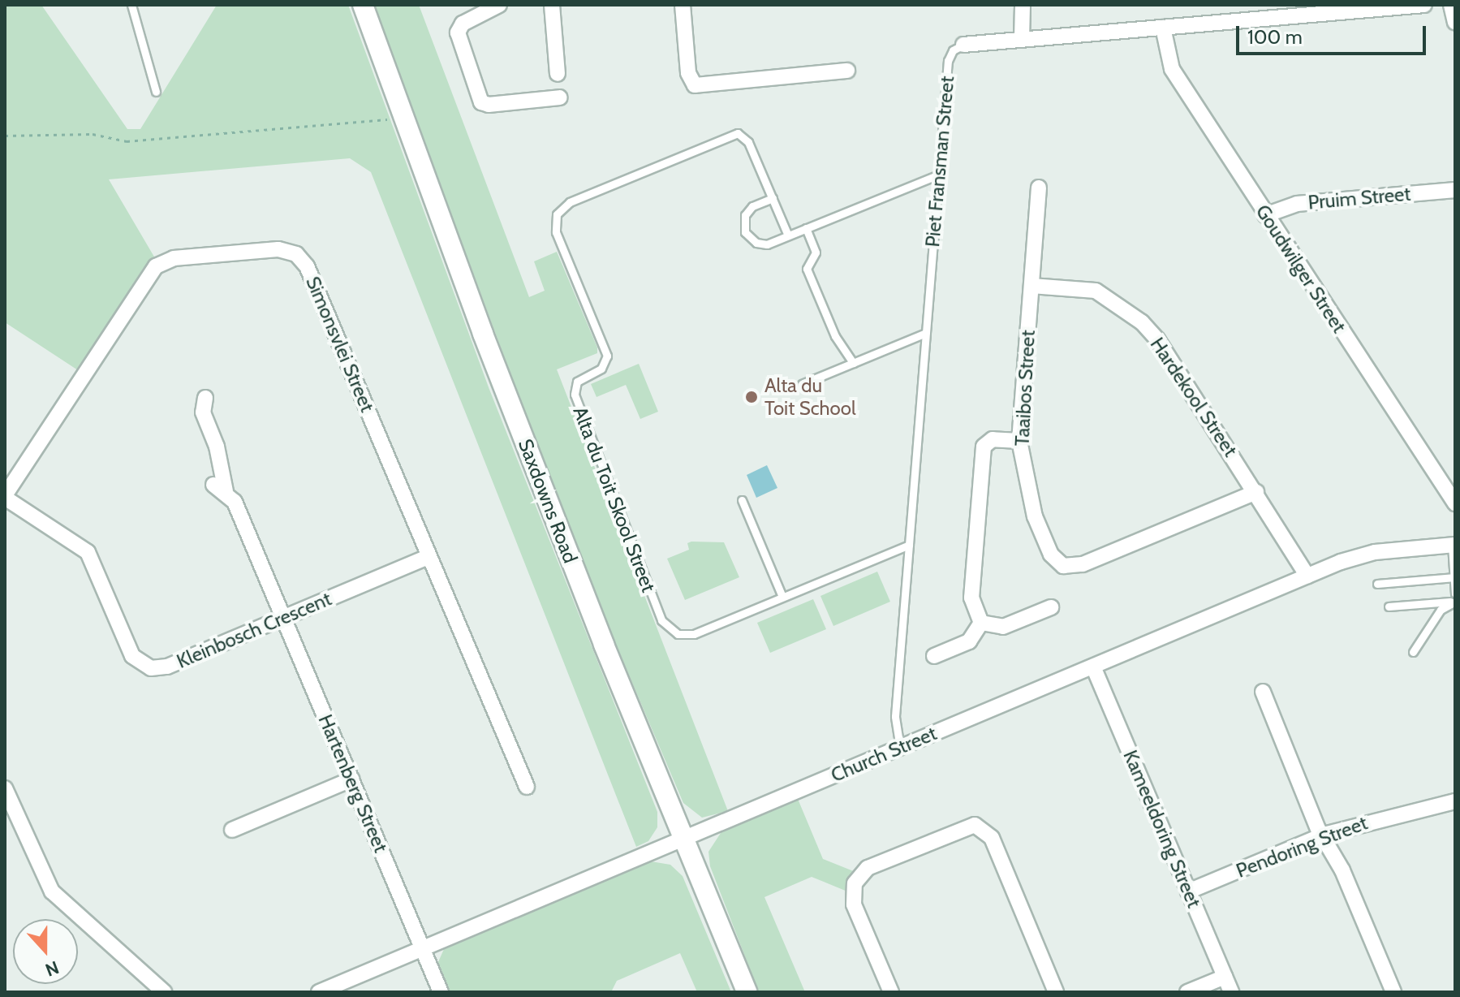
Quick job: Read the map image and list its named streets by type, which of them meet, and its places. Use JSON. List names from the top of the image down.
{
  "streets": {
    "street": [
      "Piet Fransman Street",
      "Pruim Street",
      "Goudwilger Street",
      "Simonsvlei Street",
      "Taaibos Street",
      "Hardekool Street",
      "Saxdowns Road",
      "Kleinbosch Crescent",
      "Church Street",
      "Hartenberg Street",
      "Kameeldoring Street",
      "Pendoring Street"
    ],
    "lane": ["Alta du Toit Skool Street"]
  },
  "crossings": [
    ["Piet Fransman Street", "Goudwilger Street"],
    ["Piet Fransman Street", "Alta du Toit Skool Street"],
    ["Piet Fransman Street", "Church Street"],
    ["Pruim Street", "Goudwilger Street"],
    ["Simonsvlei Street", "Kleinbosch Crescent"],
    ["Taaibos Street", "Hardekool Street"],
    ["Hardekool Street", "Church Street"],
    ["Saxdowns Road", "Church Street"],
    ["Kleinbosch Crescent", "Hartenberg Street"],
    ["Church Street", "Hartenberg Street"],
    ["Church Street", "Kameeldoring Street"],
    ["Kameeldoring Street", "Pendoring Street"]
  ],
  "places": ["Alta du Toit School"],
  "scale_bar": "100 m",
  "north": "bottom"
}
